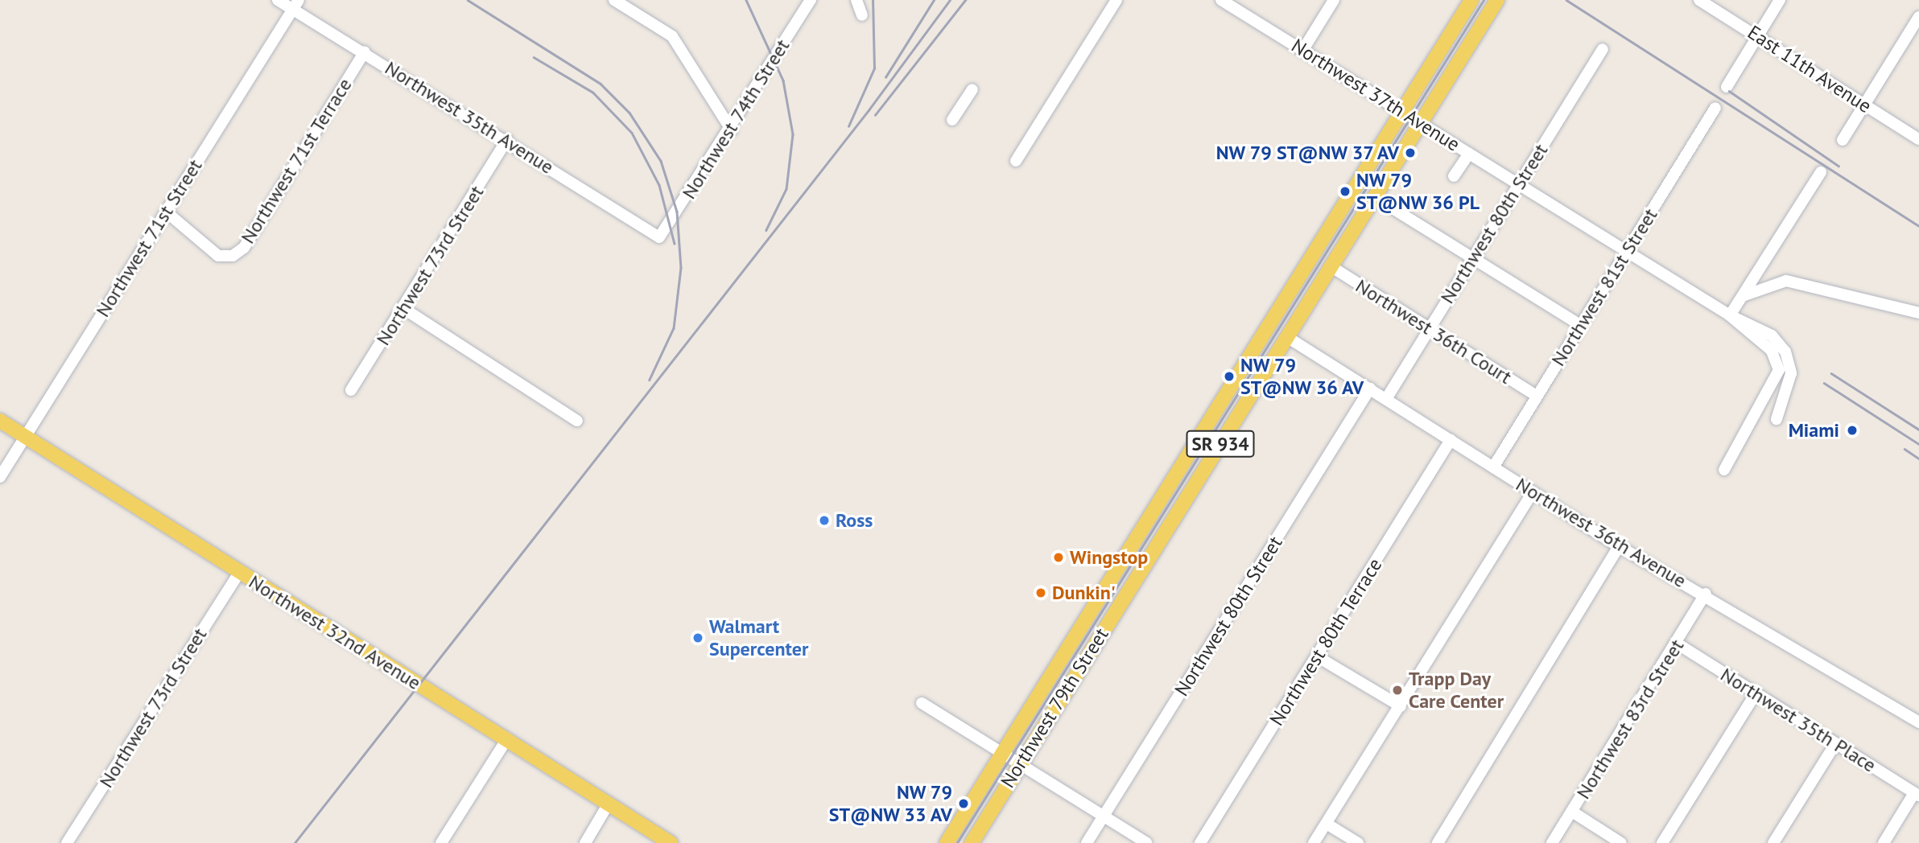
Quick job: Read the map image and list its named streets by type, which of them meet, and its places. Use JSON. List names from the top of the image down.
{
  "streets": {
    "main road": ["SR 934", "Northwest 32nd Avenue", "Northwest 79th Street"],
    "street": [
      "East 11th Avenue",
      "Northwest 37th Avenue",
      "Northwest 35th Avenue",
      "Northwest 74th Street",
      "Northwest 71st Terrace",
      "Northwest 80th Street",
      "Northwest 71st Street",
      "Northwest 73rd Street",
      "Northwest 81st Street",
      "Northwest 36th Court",
      "Northwest 36th Avenue",
      "Northwest 80th Terrace",
      "Northwest 83rd Street",
      "Northwest 35th Place"
    ]
  },
  "crossings": [
    ["Northwest 37th Avenue", "Northwest 80th Street"],
    ["Northwest 37th Avenue", "Northwest 81st Street"],
    ["Northwest 37th Avenue", "Northwest 79th Street"],
    ["Northwest 35th Avenue", "Northwest 74th Street"],
    ["Northwest 35th Avenue", "Northwest 71st Terrace"],
    ["Northwest 35th Avenue", "Northwest 71st Street"],
    ["Northwest 35th Avenue", "Northwest 73rd Street"],
    ["Northwest 71st Terrace", "Northwest 71st Street"],
    ["Northwest 80th Street", "Northwest 36th Court"],
    ["Northwest 80th Street", "Northwest 36th Avenue"],
    ["Northwest 71st Street", "Northwest 32nd Avenue"],
    ["Northwest 73rd Street", "Northwest 32nd Avenue"],
    ["Northwest 81st Street", "Northwest 36th Court"],
    ["Northwest 81st Street", "Northwest 36th Avenue"],
    ["Northwest 36th Court", "Northwest 79th Street"],
    ["Northwest 36th Avenue", "Northwest 80th Terrace"],
    ["Northwest 36th Avenue", "Northwest 79th Street"],
    ["Northwest 36th Avenue", "Northwest 83rd Street"],
    ["Northwest 83rd Street", "Northwest 35th Place"]
  ],
  "places": [
    "NW 79 ST@NW 37 AV",
    "NW 79 ST@NW 36 PL",
    "NW 79 ST@NW 36 AV",
    "Miami",
    "Ross",
    "Wingstop",
    "Dunkin'",
    "Walmart Supercenter",
    "Trapp Day Care Center",
    "NW 79 ST@NW 33 AV"
  ]
}
